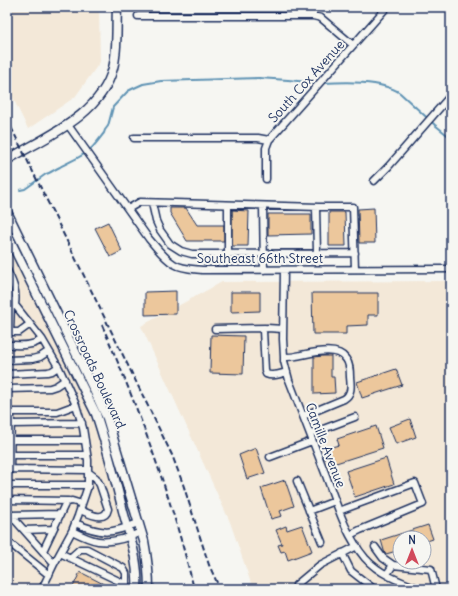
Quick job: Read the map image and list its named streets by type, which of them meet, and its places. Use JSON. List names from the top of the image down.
{
  "streets": {
    "main road": ["Crossroads Boulevard"],
    "street": ["South Cox Avenue", "Southeast 66th Street", "Camille Avenue"]
  },
  "crossings": [
    ["Southeast 66th Street", "Camille Avenue"]
  ],
  "north": "top"
}
